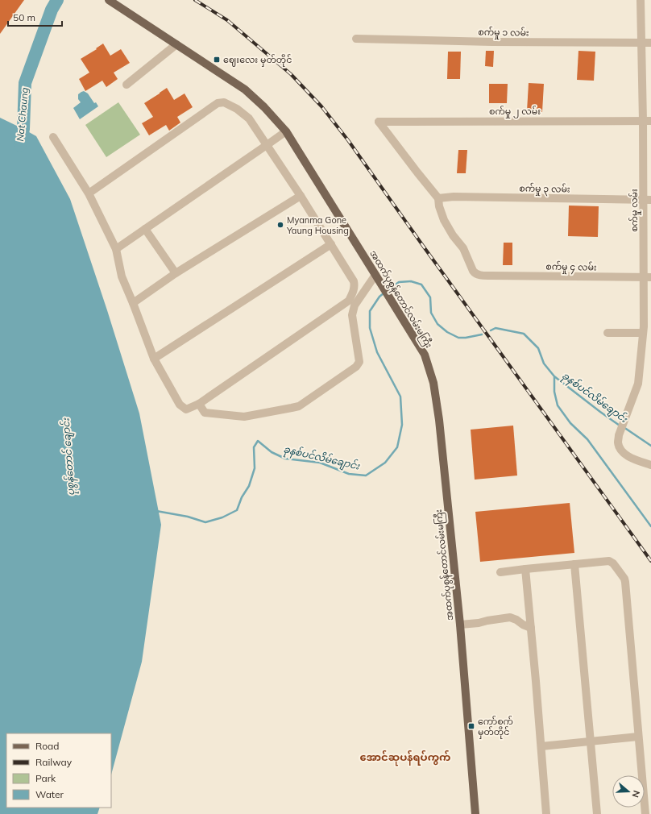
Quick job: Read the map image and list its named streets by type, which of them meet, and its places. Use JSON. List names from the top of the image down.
{
  "streets": {
    "main road": ["အထက်ပုစွန်တောင်လမ်းမကြီး"],
    "street": [
      "စက်မှု ၁ လမ်း",
      "စက်မှု ၂ လမ်း",
      "စက်မှု ၃ လမ်း",
      "စက်မှု လမ်း",
      "စက်မှု ၄ လမ်း"
    ]
  },
  "crossings": [
    ["စက်မှု ၁ လမ်း", "စက်မှု လမ်း"],
    ["စက်မှု ၂ လမ်း", "စက်မှု ၃ လမ်း"],
    ["စက်မှု ၂ လမ်း", "စက်မှု လမ်း"],
    ["စက်မှု ၂ လမ်း", "စက်မှု ၄ လမ်း"],
    ["စက်မှု ၃ လမ်း", "စက်မှု လမ်း"],
    ["စက်မှု ၃ လမ်း", "စက်မှု ၄ လမ်း"],
    ["စက်မှု လမ်း", "စက်မှု ၄ လမ်း"]
  ],
  "districts": ["အောင်ဆုပန်ရပ်ကွက်"],
  "water": ["Nat Chaung", "ခုနစ်ပင်လိမ်ချောင်း", "ပုစွန်တောင် ချောင်း"],
  "places": {
    "transit": ["ဈေးလေး မှတ်တိုင်", "ကော်စက် မှတ်တိုင်"],
    "other": ["Myanma Gone Yaung Housing"]
  },
  "legend": [
    "Road",
    "Railway",
    "Park",
    "Water"
  ],
  "scale_bar": "50 m",
  "north": "right"
}
